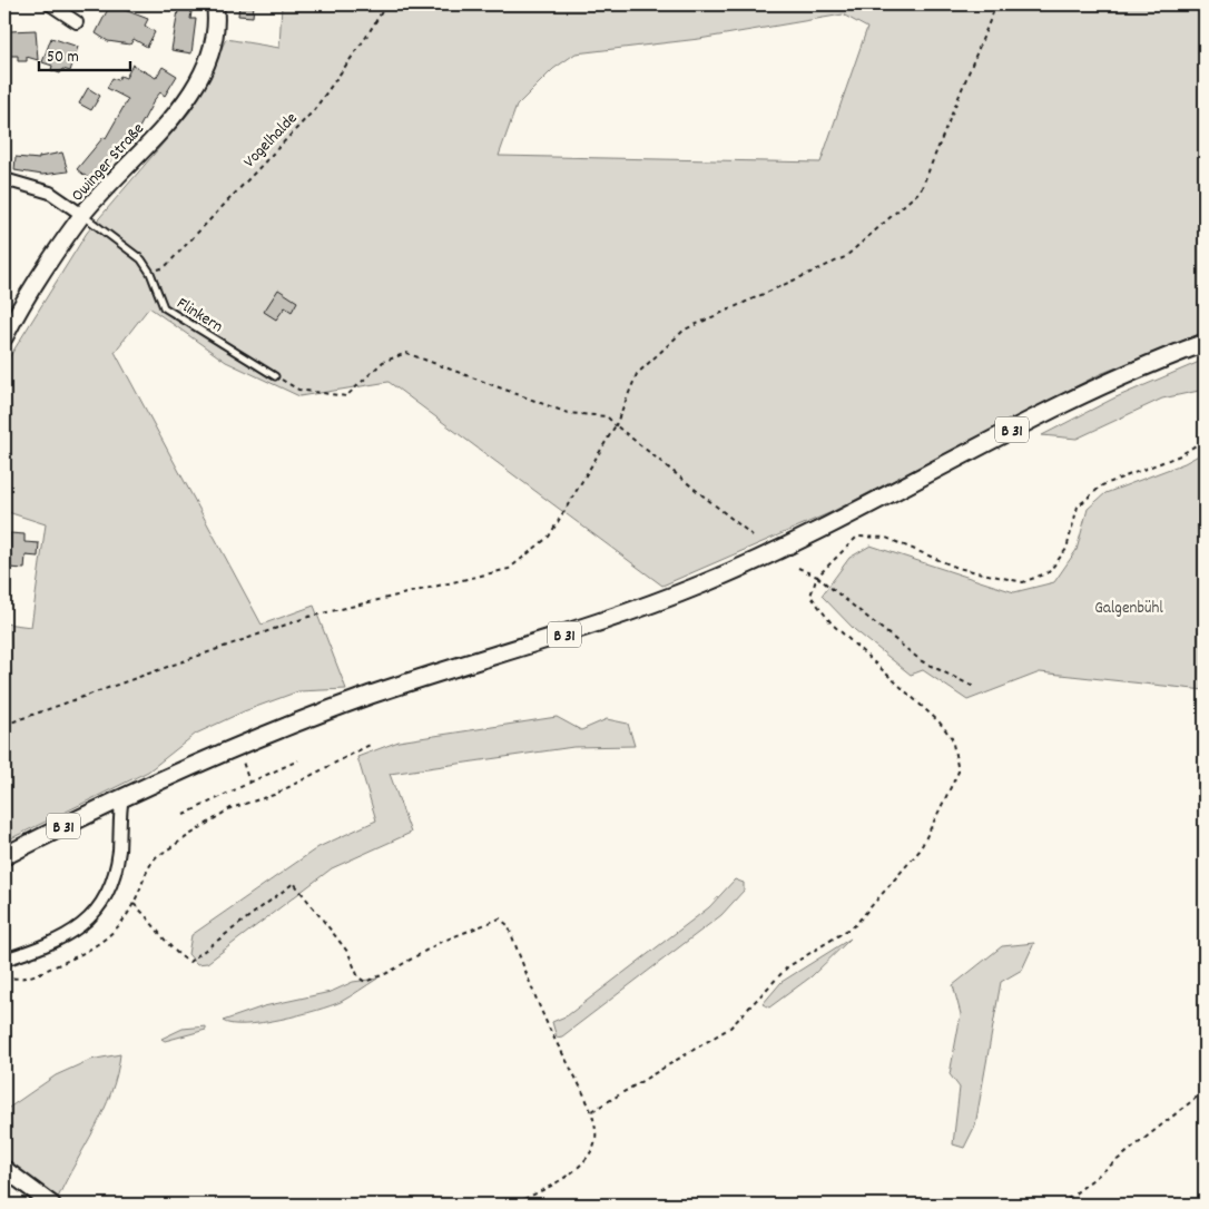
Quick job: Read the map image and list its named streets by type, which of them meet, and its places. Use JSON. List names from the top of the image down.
{
  "streets": {
    "main road": ["B 31"],
    "street": ["Owinger Straße"],
    "lane": ["Flinkern"],
    "path": ["Vogelhalde"]
  },
  "crossings": [
    ["Vogelhalde", "Flinkern"],
    ["Owinger Straße", "Flinkern"]
  ],
  "parks": ["Galgenbühl"],
  "scale_bar": "50 m"
}
